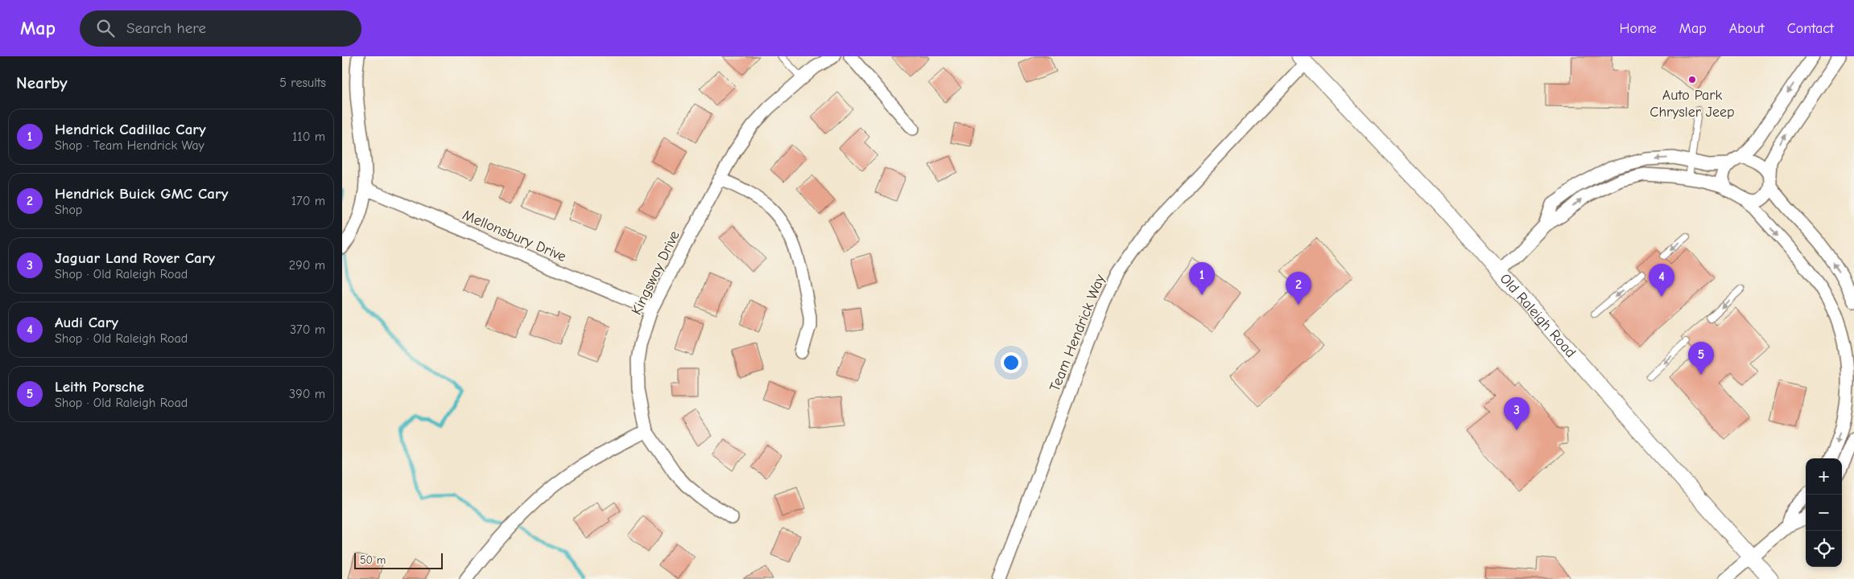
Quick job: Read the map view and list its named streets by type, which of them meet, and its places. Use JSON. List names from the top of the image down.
{
  "streets": {
    "street": [
      "Mellonsbury Drive",
      "Kingsway Drive",
      "Old Raleigh Road",
      "Team Hendrick Way"
    ]
  },
  "crossings": [
    ["Mellonsbury Drive", "Kingsway Drive"],
    ["Old Raleigh Road", "Team Hendrick Way"]
  ],
  "places": ["Auto Park Chrysler Jeep"],
  "scale_bar": "50 m",
  "page": {
    "header": "Map",
    "search": "Search here",
    "nav": [
      "Home",
      "Map",
      "About",
      "Contact"
    ],
    "heading": ["Nearby", "5 results"],
    "list": [
      {
        "mark": "1",
        "name": "Hendrick Cadillac Cary",
        "note": "Shop · Team Hendrick Way",
        "value": "110 m"
      },
      {
        "mark": "2",
        "name": "Hendrick Buick GMC Cary",
        "note": "Shop",
        "value": "170 m"
      },
      {
        "mark": "3",
        "name": "Jaguar Land Rover Cary",
        "note": "Shop · Old Raleigh Road",
        "value": "290 m"
      },
      {
        "mark": "4",
        "name": "Audi Cary",
        "note": "Shop · Old Raleigh Road",
        "value": "370 m"
      },
      {
        "mark": "5",
        "name": "Leith Porsche",
        "note": "Shop · Old Raleigh Road",
        "value": "390 m"
      }
    ],
    "pins": [
      "1",
      "4",
      "2",
      "5",
      "3"
    ],
    "map_buttons": ["+", "−"],
    "scale": "50 m"
  }
}
